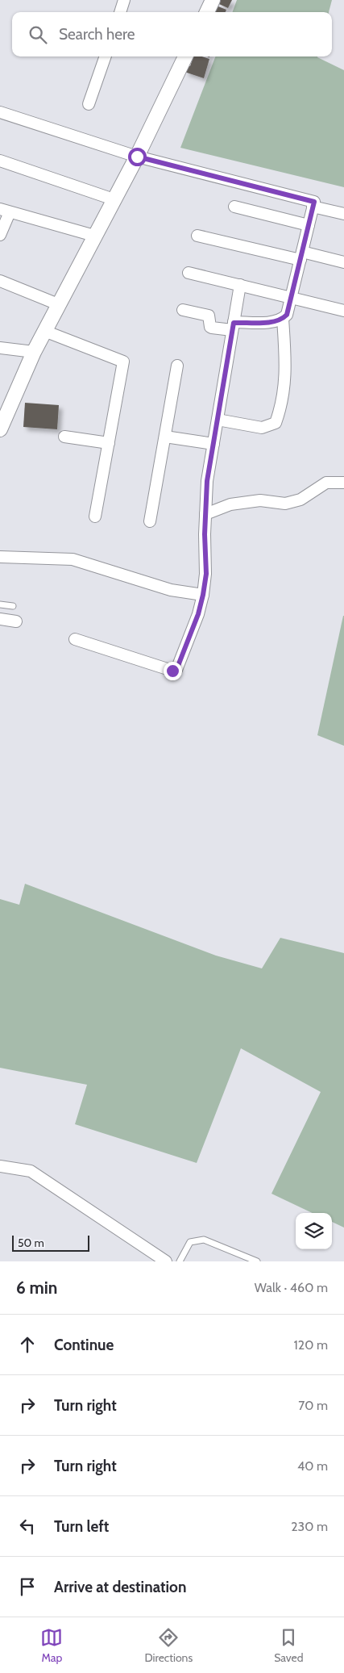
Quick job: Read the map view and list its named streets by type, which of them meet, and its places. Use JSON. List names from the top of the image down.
{
  "scale_bar": "50 m",
  "page": {
    "search": "Search here",
    "scale": "50 m",
    "heading": ["6 min", "Walk · 460 m"],
    "list": [
      ["Continue", "120 m"],
      ["Turn right", "70 m"],
      ["Turn right", "40 m"],
      ["Turn left", "230 m"],
      "Arrive at destination"
    ],
    "nav": ["Map", "Directions", "Saved"]
  }
}
